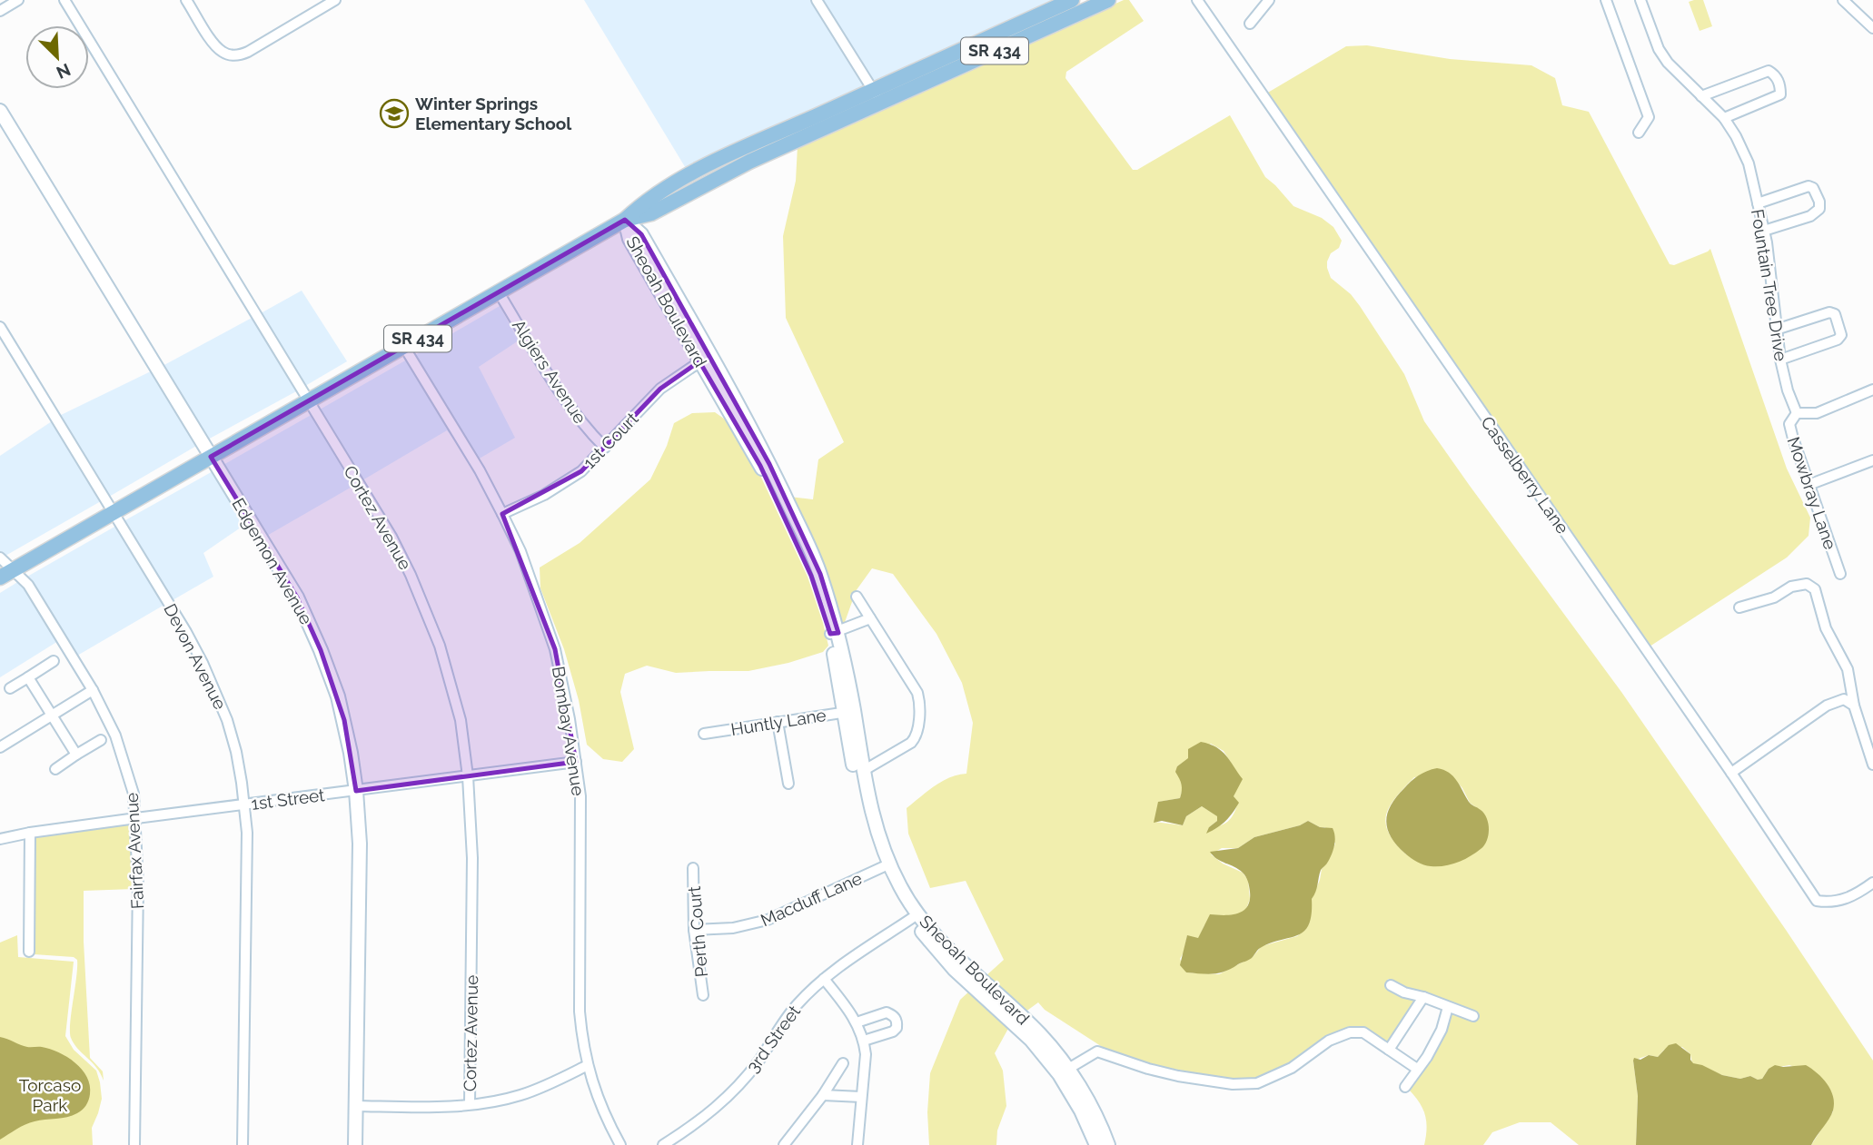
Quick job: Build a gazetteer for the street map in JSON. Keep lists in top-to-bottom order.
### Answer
{
  "streets": {
    "main road": ["SR 434"],
    "street": [
      "Fountain Tree Drive",
      "Sheoah Boulevard",
      "Algiers Avenue",
      "1st Court",
      "Casselberry Lane",
      "Mowbray Lane",
      "Cortez Avenue",
      "Edgemon Avenue",
      "Devon Avenue",
      "Huntly Lane",
      "Bombay Avenue",
      "1st Street",
      "Fairfax Avenue",
      "Macduff Lane",
      "Perth Court",
      "3rd Street"
    ]
  },
  "crossings": [
    ["SR 434", "Sheoah Boulevard"],
    ["SR 434", "Algiers Avenue"],
    ["SR 434", "Cortez Avenue"],
    ["SR 434", "Edgemon Avenue"],
    ["SR 434", "Devon Avenue"],
    ["SR 434", "Bombay Avenue"],
    ["SR 434", "Fairfax Avenue"],
    ["Fountain Tree Drive", "Mowbray Lane"],
    ["Sheoah Boulevard", "1st Court"],
    ["Sheoah Boulevard", "Huntly Lane"],
    ["Sheoah Boulevard", "Macduff Lane"],
    ["Sheoah Boulevard", "3rd Street"],
    ["Algiers Avenue", "1st Court"],
    ["1st Court", "Bombay Avenue"],
    ["Cortez Avenue", "1st Street"],
    ["Edgemon Avenue", "1st Street"],
    ["Devon Avenue", "1st Street"],
    ["Bombay Avenue", "1st Street"],
    ["1st Street", "Fairfax Avenue"],
    ["Macduff Lane", "Perth Court"]
  ],
  "parks": ["Torcaso Park"],
  "places": {
    "school or university": ["Winter Springs Elementary School"]
  },
  "north": "bottom right"
}
